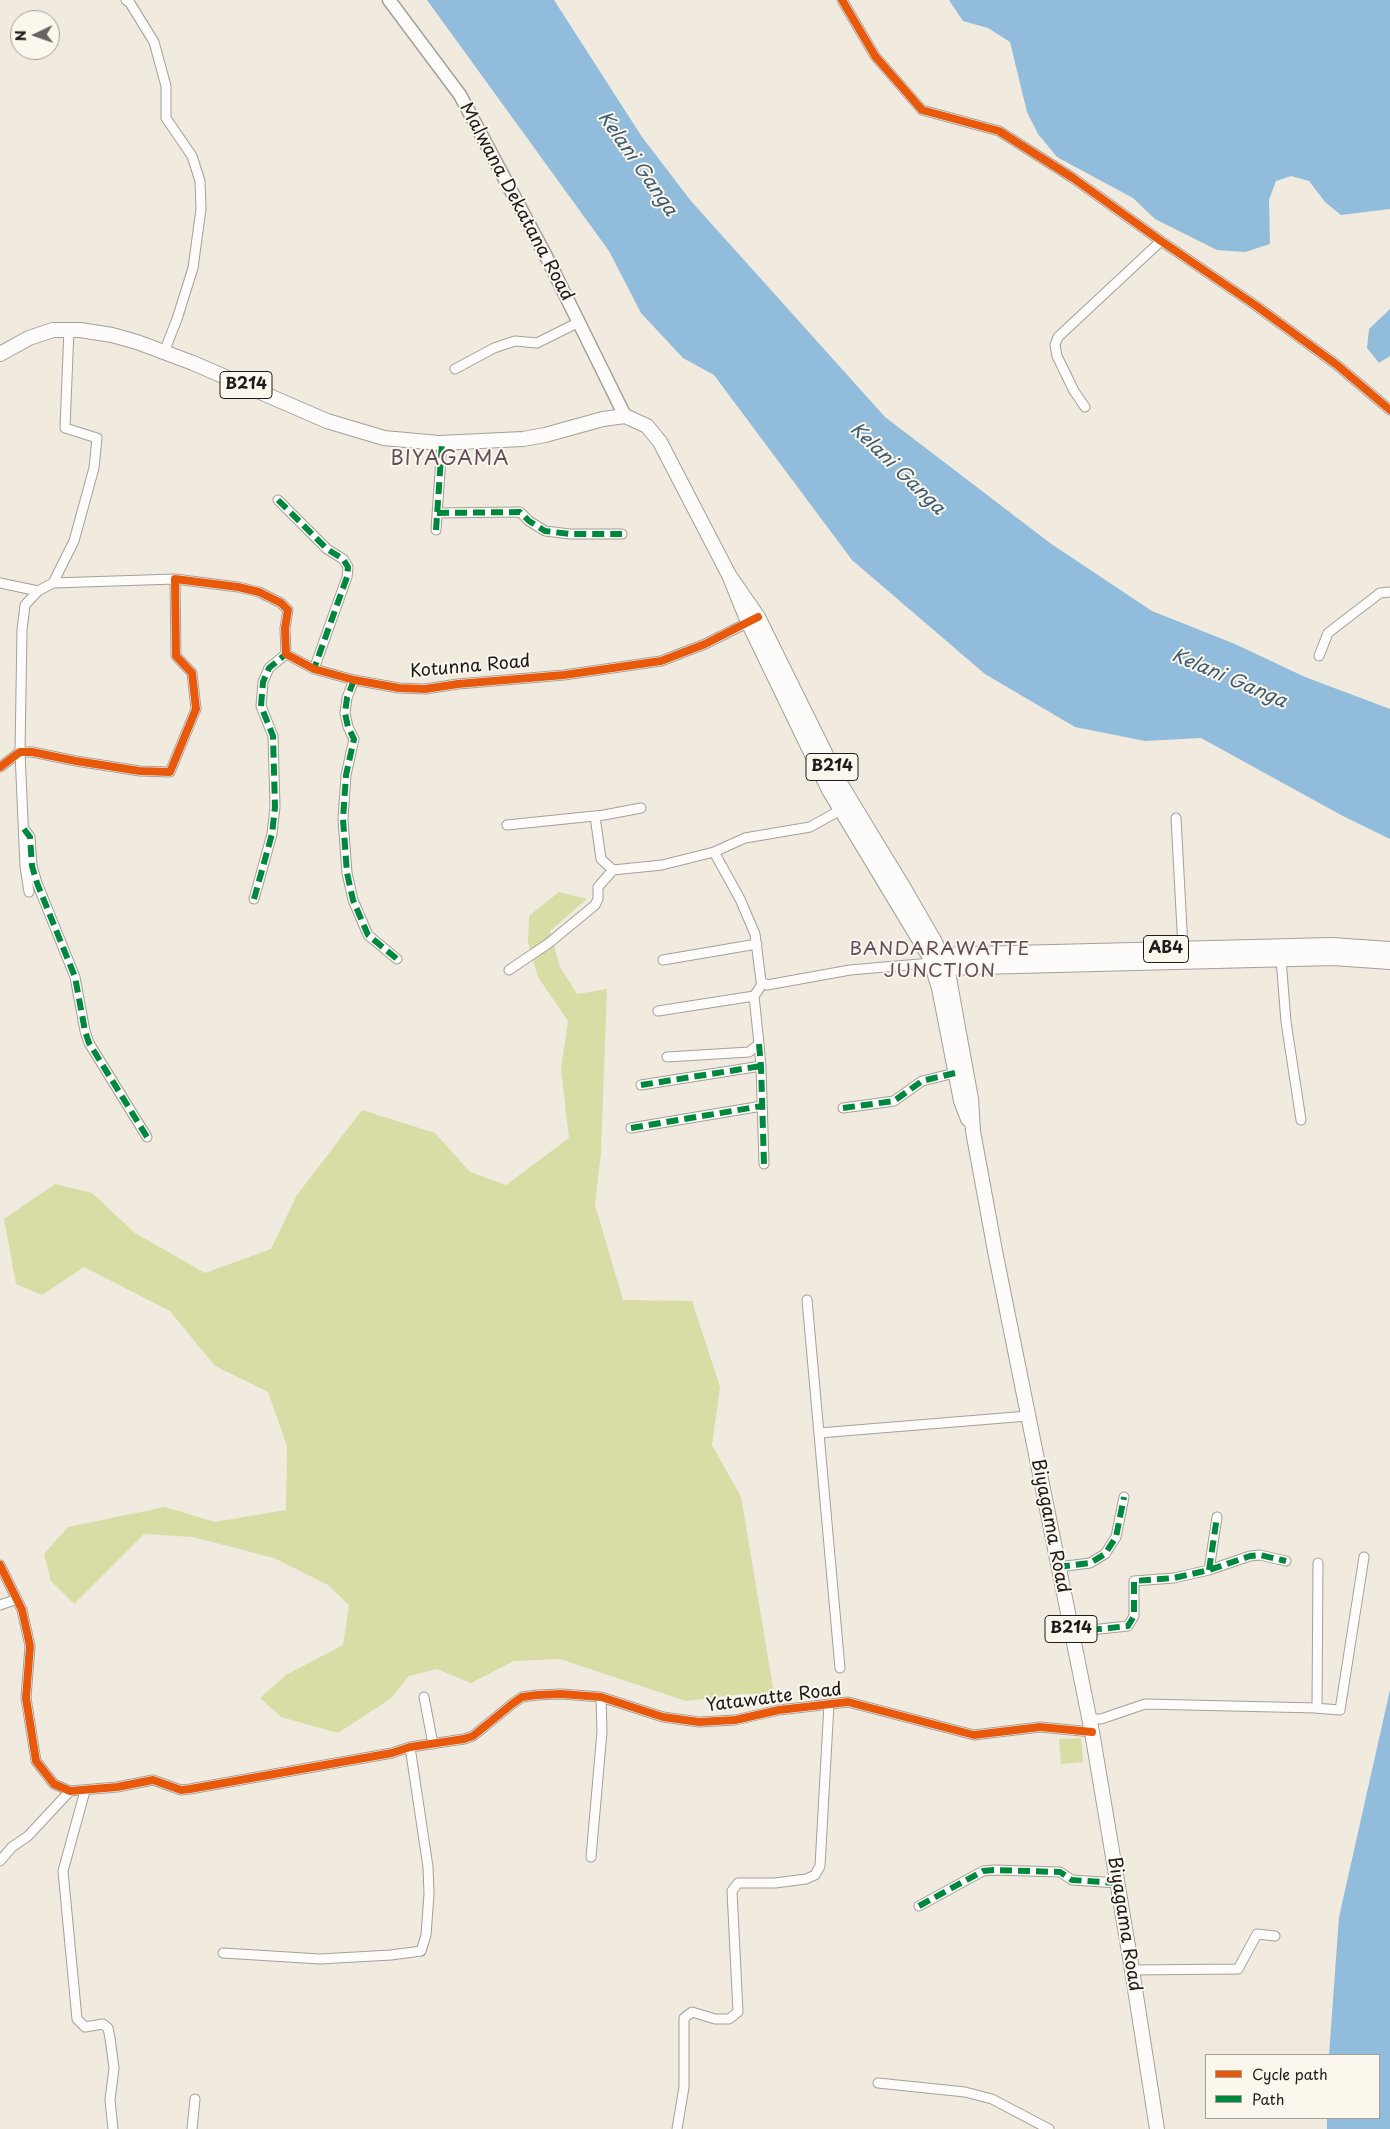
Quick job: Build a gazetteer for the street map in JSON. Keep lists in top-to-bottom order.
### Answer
{
  "streets": {
    "main road": [
      "Malwana Dekatana Road",
      "B214",
      "AB4",
      "Biyagama Road"
    ],
    "street": ["Kotunna Road", "Yatawatte Road"]
  },
  "crossings": [
    ["Malwana Dekatana Road", "B214"],
    ["B214", "Kotunna Road"],
    ["B214", "AB4"],
    ["B214", "Biyagama Road"],
    ["AB4", "Biyagama Road"],
    ["Biyagama Road", "Yatawatte Road"]
  ],
  "districts": ["BIYAGAMA", "BANDARAWATTE JUNCTION"],
  "water": ["Kelani Ganga"],
  "legend": ["Cycle path", "Path"],
  "north": "left"
}
